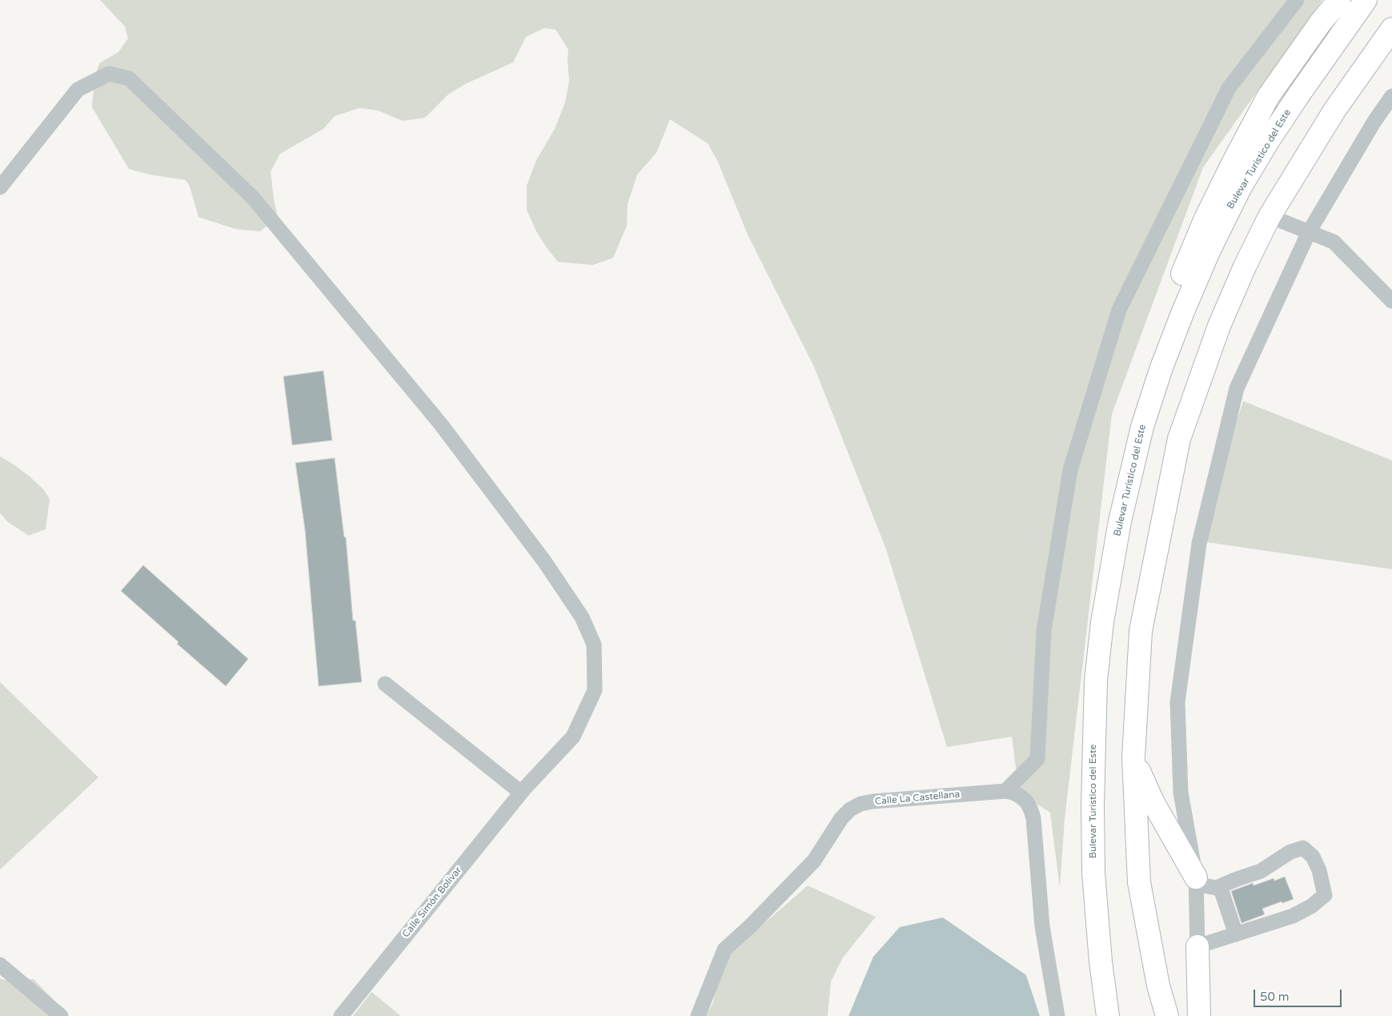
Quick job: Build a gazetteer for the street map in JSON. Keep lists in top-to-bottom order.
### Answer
{
  "streets": {
    "highway": ["Bulevar Turístico del Este"],
    "street": ["Calle La Castellana", "Calle Simón Bolívar"]
  },
  "scale_bar": "50 m"
}
